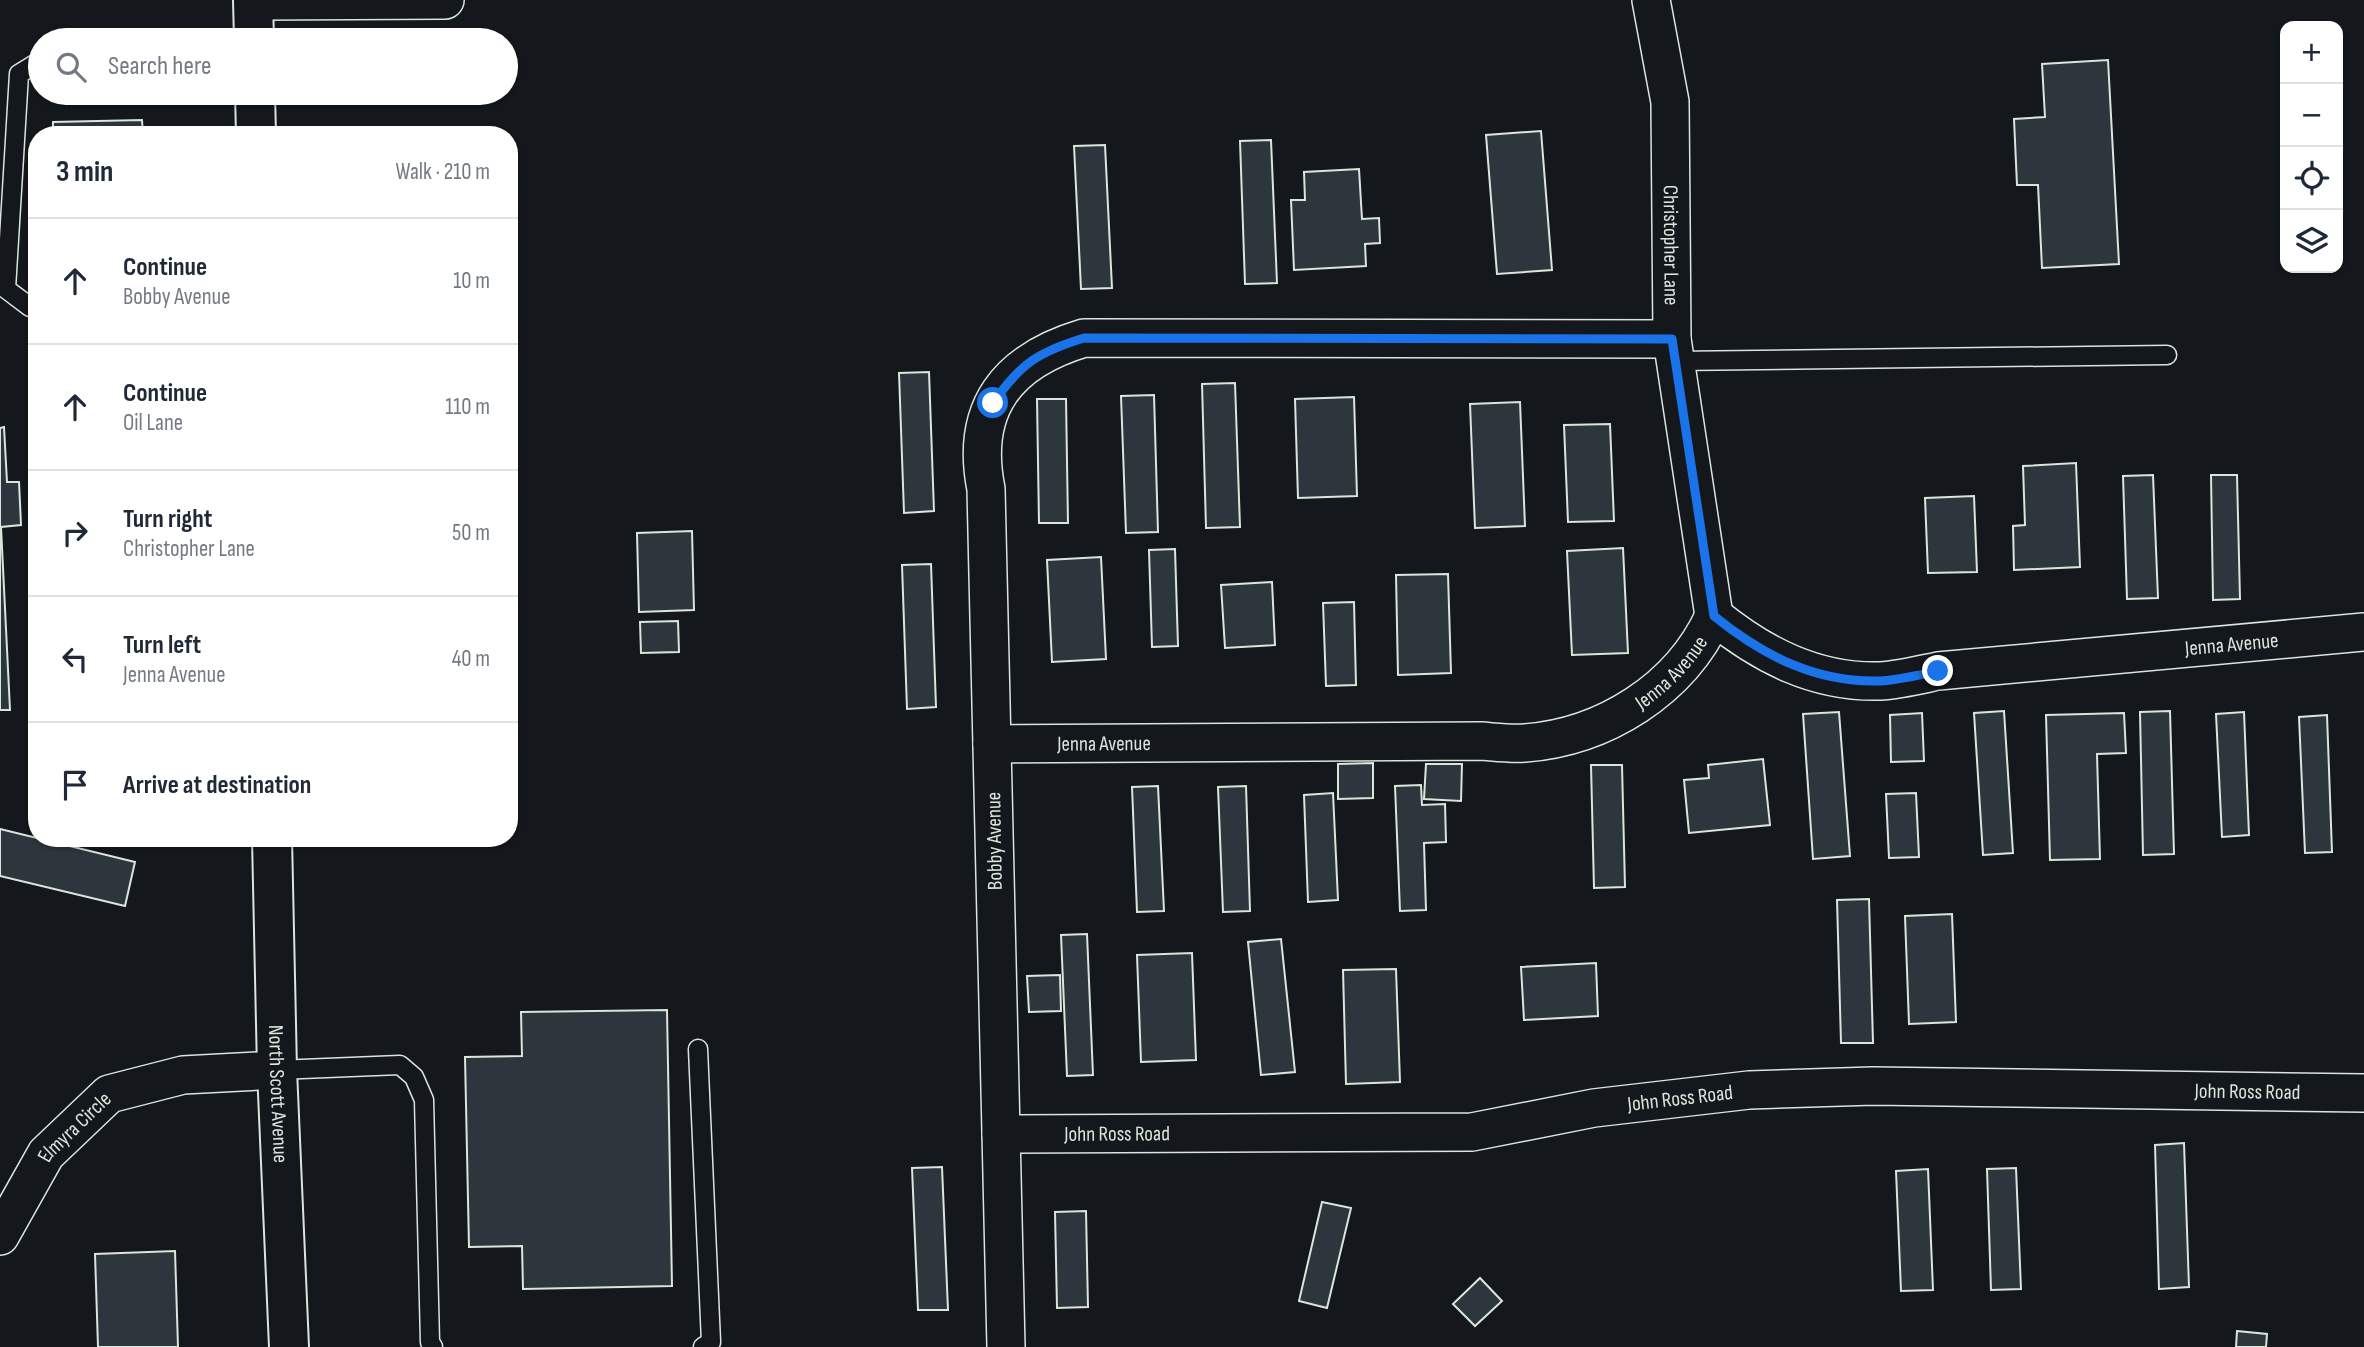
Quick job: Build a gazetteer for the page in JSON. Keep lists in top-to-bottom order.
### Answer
{
  "streets": {
    "main road": ["North Scott Avenue"],
    "street": [
      "Christopher Lane",
      "Jenna Avenue",
      "Bobby Avenue",
      "John Ross Road",
      "Elmyra Circle"
    ]
  },
  "crossings": [
    ["Christopher Lane", "Jenna Avenue"],
    ["Christopher Lane", "Bobby Avenue"],
    ["Jenna Avenue", "Bobby Avenue"],
    ["Bobby Avenue", "John Ross Road"],
    ["North Scott Avenue", "Elmyra Circle"]
  ],
  "page": {
    "map_buttons": ["+", "−"],
    "search": "Search here",
    "heading": ["3 min", "Walk · 210 m"],
    "list": [
      ["Continue", "Bobby Avenue", "10 m"],
      ["Continue", "Oil Lane", "110 m"],
      ["Turn right", "Christopher Lane", "50 m"],
      ["Turn left", "Jenna Avenue", "40 m"],
      "Arrive at destination"
    ]
  }
}
